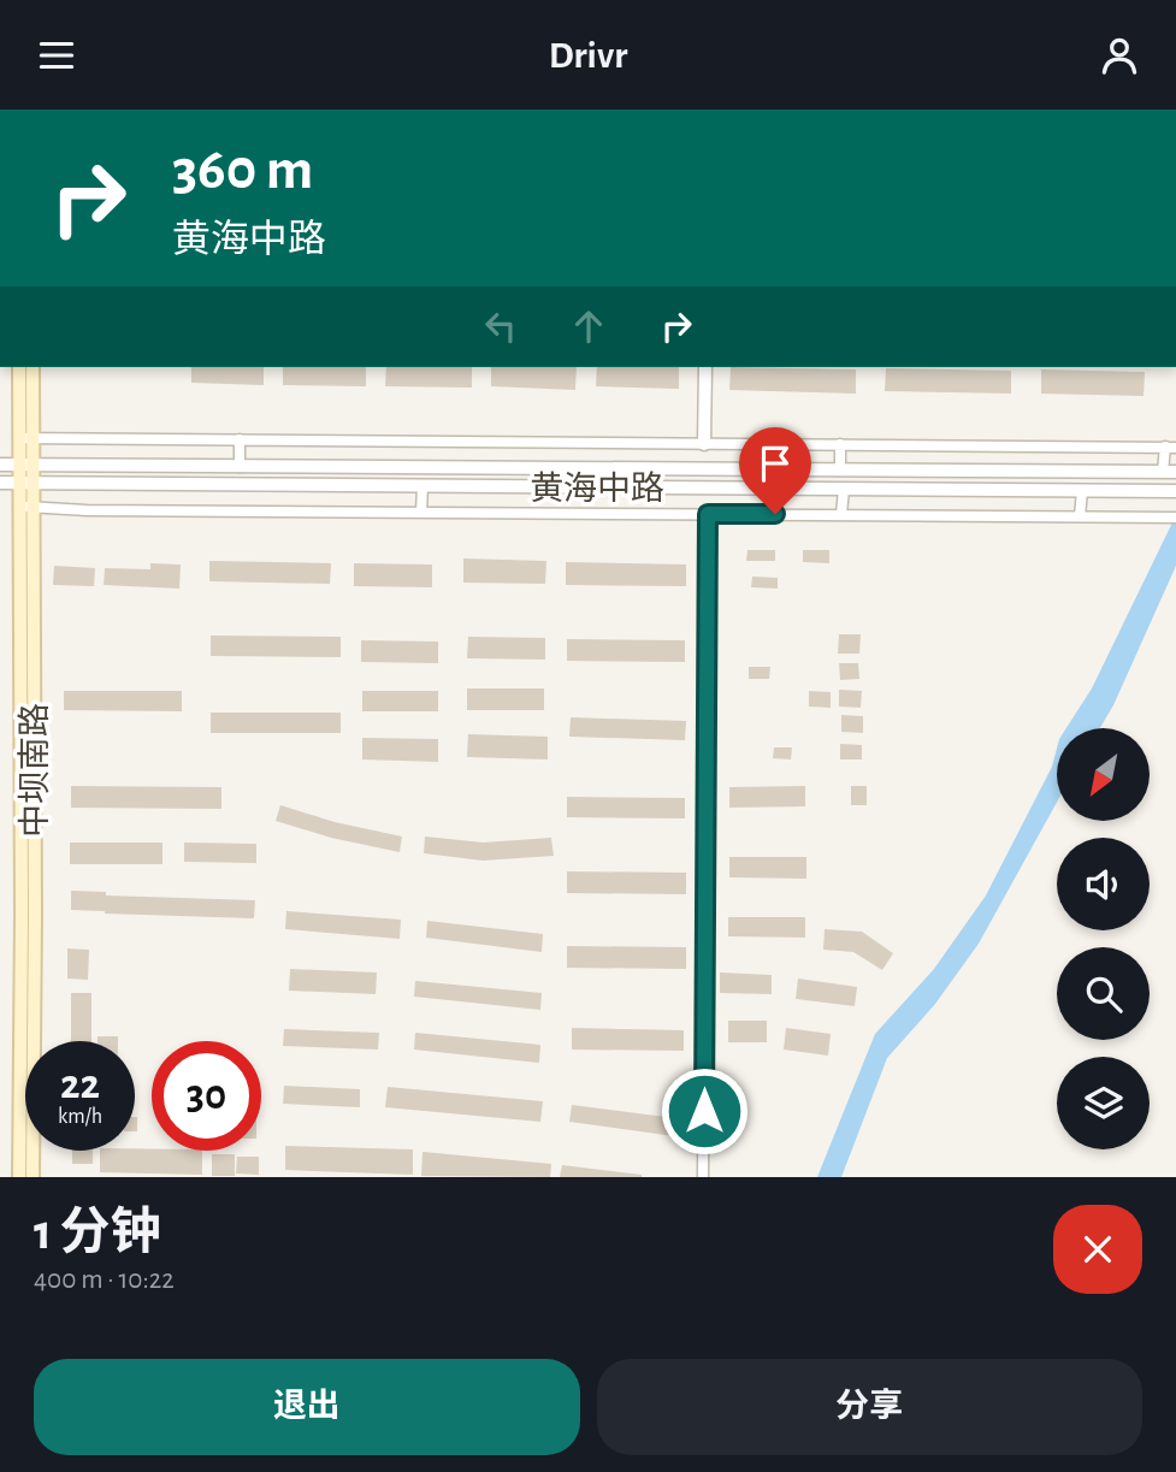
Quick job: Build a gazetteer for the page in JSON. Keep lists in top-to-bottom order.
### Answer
{
  "streets": {
    "main road": ["中坝南路"],
    "street": ["黄海中路"]
  },
  "crossings": [
    ["黄海中路", "中坝南路"]
  ],
  "north": "bottom left",
  "page": {
    "header": "Drivr",
    "turn": ["360 m", "黄海中路"],
    "speed": "22 km/h",
    "limit": "30",
    "heading": ["1 分钟", "400 m · 10:22"],
    "buttons": ["退出", "分享"]
  }
}
